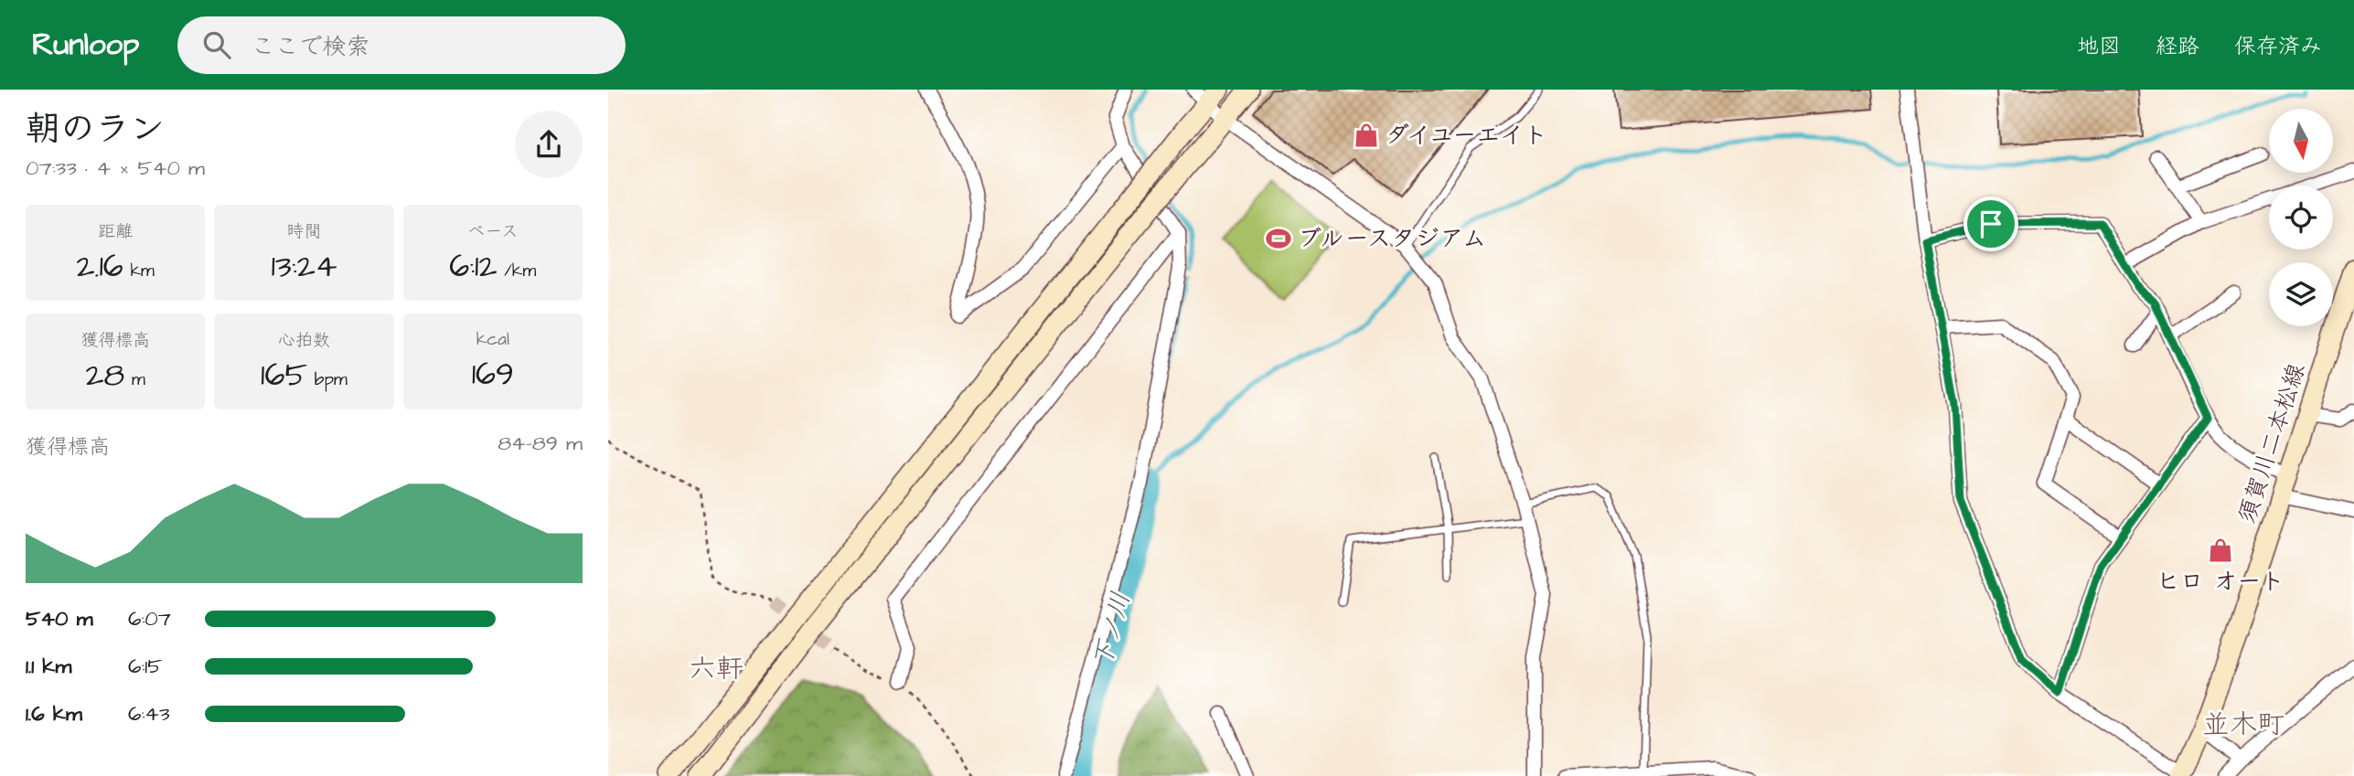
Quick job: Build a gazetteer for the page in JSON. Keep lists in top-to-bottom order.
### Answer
{
  "streets": {
    "street": ["須賀川二本松線"]
  },
  "districts": ["六軒", "並木町"],
  "water": ["下ノ川"],
  "places": {
    "shop": ["ダイユーエイト", "ヒロ オート"],
    "sports": ["ブルースタジアム"]
  },
  "north": "bottom",
  "page": {
    "header": "Runloop",
    "search": "ここで検索",
    "nav": ["地図", "経路", "保存済み"],
    "heading": ["朝のラン", "07:33 · 4 × 540 m"],
    "stats": [
      ["距離", "2.16 km"],
      ["時間", "13:24"],
      ["ペース", "6:12 /km"],
      ["獲得標高", "28 m"],
      ["心拍数", "165 bpm"],
      ["kcal", "169"]
    ],
    "chart": ["獲得標高", "84–89 m"],
    "list": [
      {
        "name": "540 m",
        "note": "6:07"
      },
      {
        "name": "1.1 km",
        "note": "6:15"
      },
      {
        "name": "1.6 km",
        "note": "6:43"
      }
    ]
  }
}
